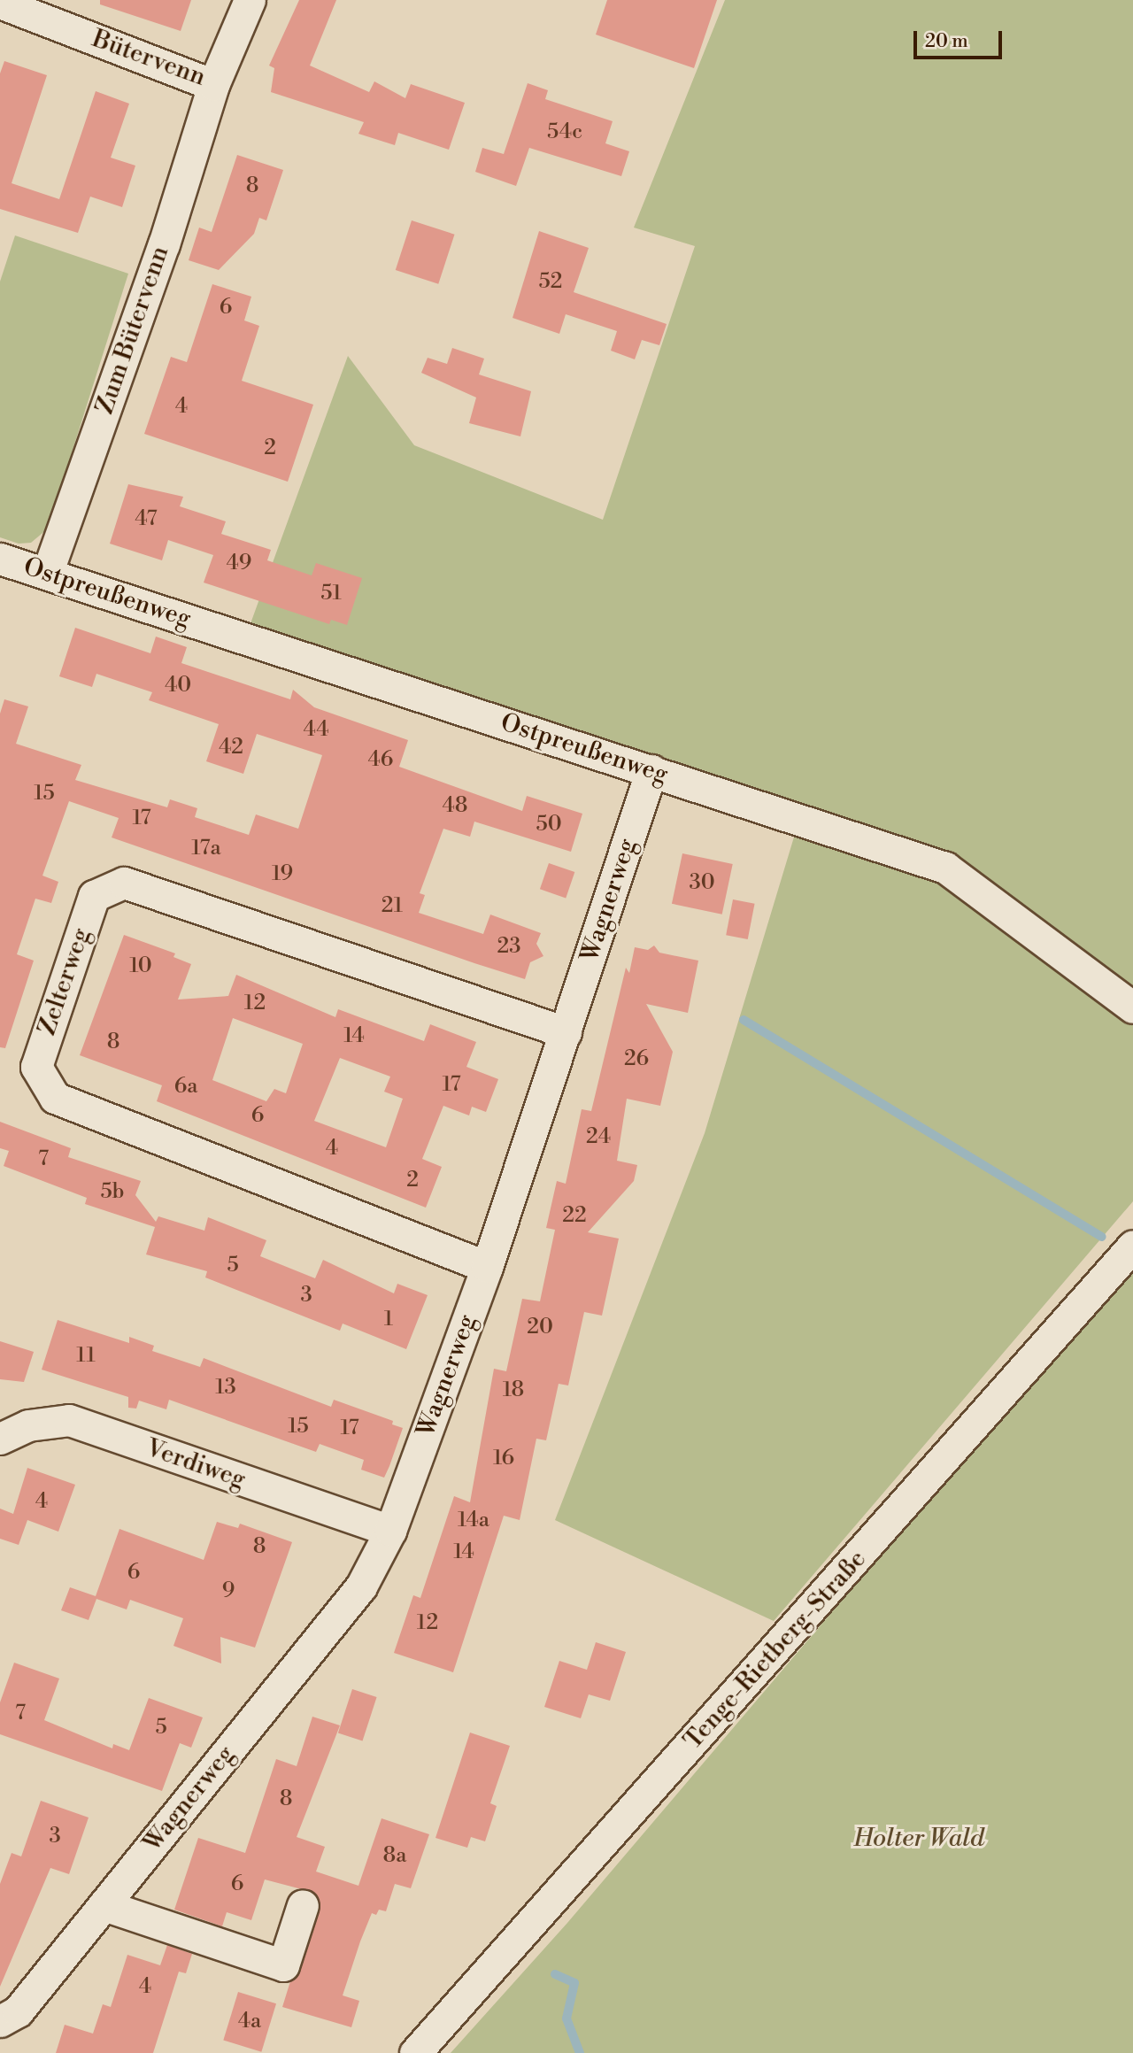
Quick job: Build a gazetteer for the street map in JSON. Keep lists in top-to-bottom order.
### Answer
{
  "streets": {
    "street": [
      "Bütervenn",
      "Zum Bütervenn",
      "Ostpreußenweg",
      "Wagnerweg",
      "Zelterweg",
      "Verdiweg",
      "Tenge-Rietberg-Straße"
    ]
  },
  "crossings": [
    ["Bütervenn", "Zum Bütervenn"],
    ["Zum Bütervenn", "Ostpreußenweg"],
    ["Ostpreußenweg", "Wagnerweg"],
    ["Wagnerweg", "Zelterweg"],
    ["Wagnerweg", "Verdiweg"]
  ],
  "parks": ["Holter Wald"],
  "house_numbers": [
    "54c",
    "8",
    "52",
    "6",
    "4",
    "2",
    "47",
    "49",
    "51",
    "40",
    "44",
    "42",
    "46",
    "15",
    "48",
    "17",
    "50",
    "17a",
    "19",
    "30",
    "21",
    "23",
    "10",
    "12",
    "14",
    "8",
    "26",
    "17",
    "6a",
    "6",
    "24",
    "4",
    "7",
    "2",
    "5b",
    "22",
    "5",
    "3",
    "1",
    "20",
    "11",
    "13",
    "18",
    "15",
    "17",
    "16",
    "4",
    "14a",
    "8",
    "14",
    "6",
    "9",
    "12",
    "7",
    "5",
    "8",
    "3",
    "8a",
    "6",
    "4",
    "4a"
  ],
  "scale_bar": "20 m"
}
